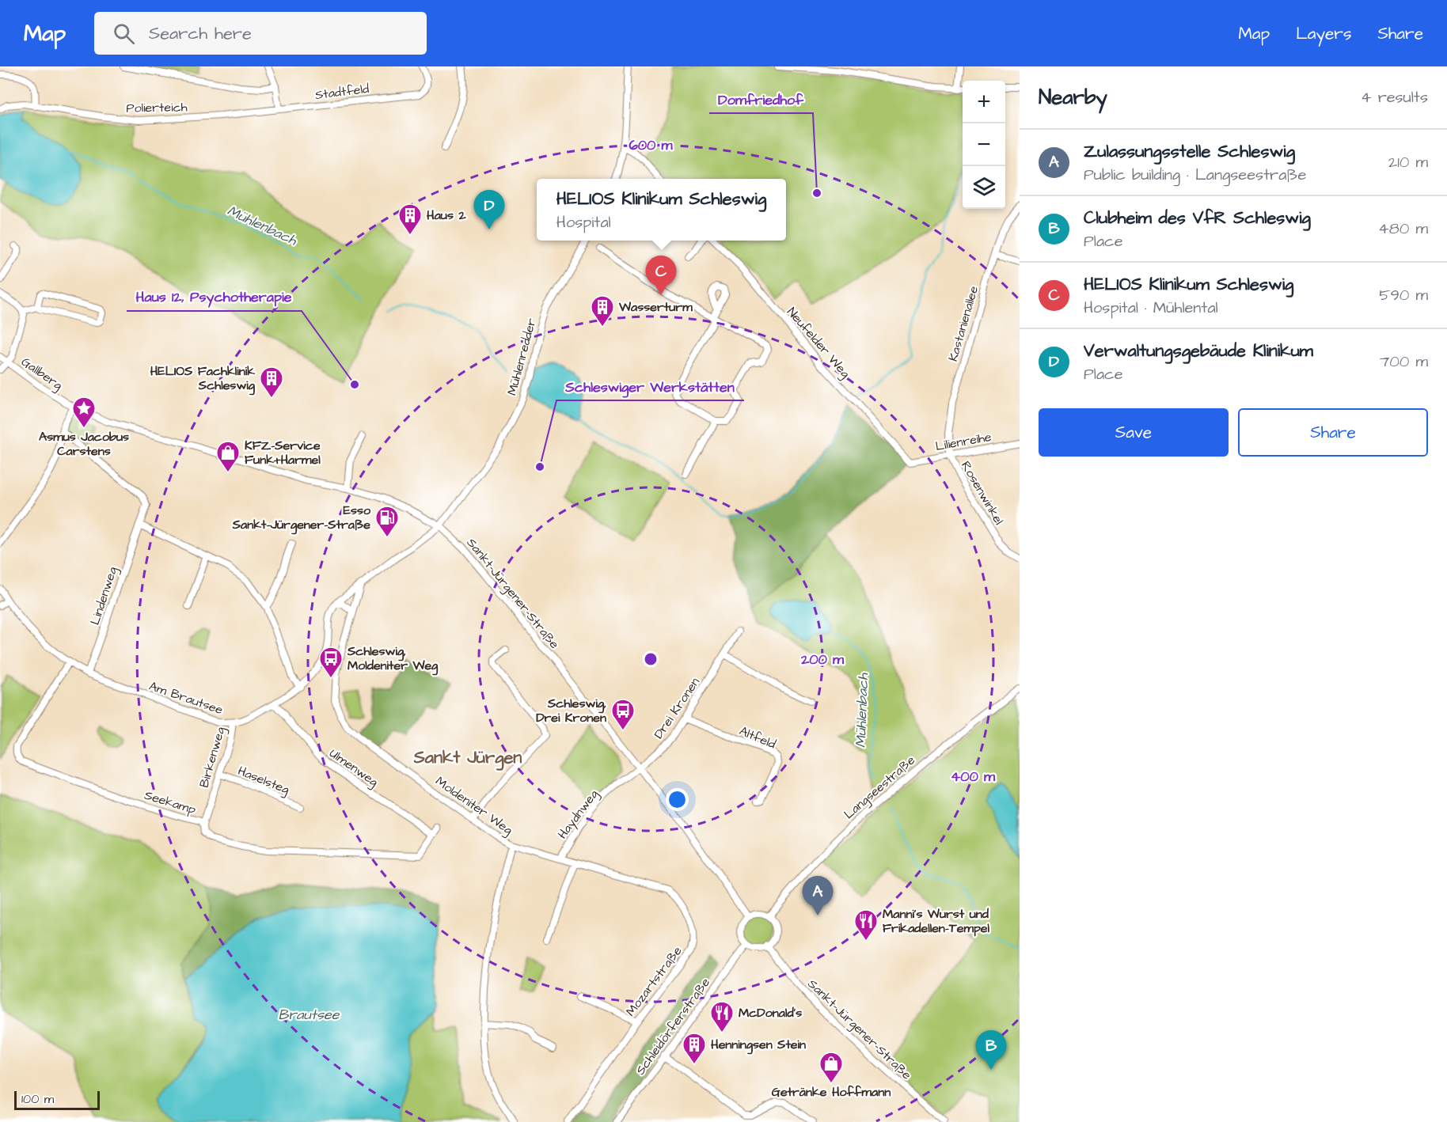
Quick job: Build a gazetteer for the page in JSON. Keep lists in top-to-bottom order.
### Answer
{
  "streets": {
    "street": [
      "Stadtfeld",
      "Polierteich",
      "Kastanienallee",
      "Neufelder Weg",
      "Mühlenredder",
      "Gallberg",
      "Lilienreihe",
      "Rosenwinkel",
      "Sankt-Jürgener-Straße",
      "Lindenweg",
      "Am Brautsee",
      "Drei Kronen",
      "Altfeld",
      "Birkenweg",
      "Ulmenweg",
      "Haselsteg",
      "Langseestraße",
      "Seekamp",
      "Moldeniter Weg",
      "Haydnweg",
      "Mozartstraße",
      "Schleidörferstraße"
    ]
  },
  "crossings": [
    ["Stadtfeld", "Polierteich"],
    ["Kastanienallee", "Lilienreihe"],
    ["Kastanienallee", "Rosenwinkel"],
    ["Neufelder Weg", "Lilienreihe"],
    ["Mühlenredder", "Sankt-Jürgener-Straße"],
    ["Gallberg", "Sankt-Jürgener-Straße"],
    ["Lilienreihe", "Rosenwinkel"],
    ["Sankt-Jürgener-Straße", "Drei Kronen"],
    ["Sankt-Jürgener-Straße", "Langseestraße"],
    ["Sankt-Jürgener-Straße", "Haydnweg"],
    ["Sankt-Jürgener-Straße", "Schleidörferstraße"],
    ["Lindenweg", "Am Brautsee"],
    ["Am Brautsee", "Birkenweg"],
    ["Am Brautsee", "Ulmenweg"],
    ["Am Brautsee", "Seekamp"],
    ["Drei Kronen", "Altfeld"],
    ["Drei Kronen", "Haydnweg"],
    ["Birkenweg", "Haselsteg"],
    ["Birkenweg", "Seekamp"],
    ["Ulmenweg", "Seekamp"],
    ["Langseestraße", "Schleidörferstraße"],
    ["Moldeniter Weg", "Mozartstraße"],
    ["Haydnweg", "Mozartstraße"]
  ],
  "districts": ["Sankt Jürgen"],
  "water": ["Mühlenbach", "Brautsee"],
  "places": {
    "other": ["Domfriedhof", "Haus 12, Psychotherapie", "Schleswiger Werkstätten"],
    "building": [
      "Haus 2",
      "Wasserturm",
      "HELIOS Fachklinik Schleswig",
      "Henningsen Stein"
    ],
    "place": ["Asmus Jacobus Carstens"],
    "shop": ["KFZ-Service Funk+Harmel", "Getränke Hoffmann"],
    "fuel station": ["Esso Sankt-Jürgener-Straße"],
    "bus stop": ["Schleswig, Moldeniter Weg", "Schleswig, Drei Kronen"],
    "restaurant": ["Manni's Wurst und Frikadellen-Tempel", "McDonald's"]
  },
  "scale_bar": "100 m",
  "page": {
    "header": "Map",
    "search": "Search here",
    "nav": ["Map", "Layers", "Share"],
    "heading": ["Nearby", "4 results"],
    "map_buttons": ["+", "−"],
    "list": [
      {
        "mark": "A",
        "name": "Zulassungsstelle Schleswig",
        "note": "Public building · Langseestraße",
        "value": "210 m"
      },
      {
        "mark": "B",
        "name": "Clubheim des VfR Schleswig",
        "note": "Place",
        "value": "480 m"
      },
      {
        "mark": "C",
        "name": "HELIOS Klinikum Schleswig",
        "note": "Hospital · Mühlental",
        "value": "590 m"
      },
      {
        "mark": "D",
        "name": "Verwaltungsgebäude Klinikum",
        "note": "Place",
        "value": "700 m"
      }
    ],
    "popup": ["HELIOS Klinikum Schleswig", "Hospital"],
    "pins": [
      "D",
      "C",
      "A",
      "B"
    ],
    "buttons": ["Save", "Share"],
    "scale": "100 m"
  },
  "rings": ["600 m", "200 m", "400 m"]
}
